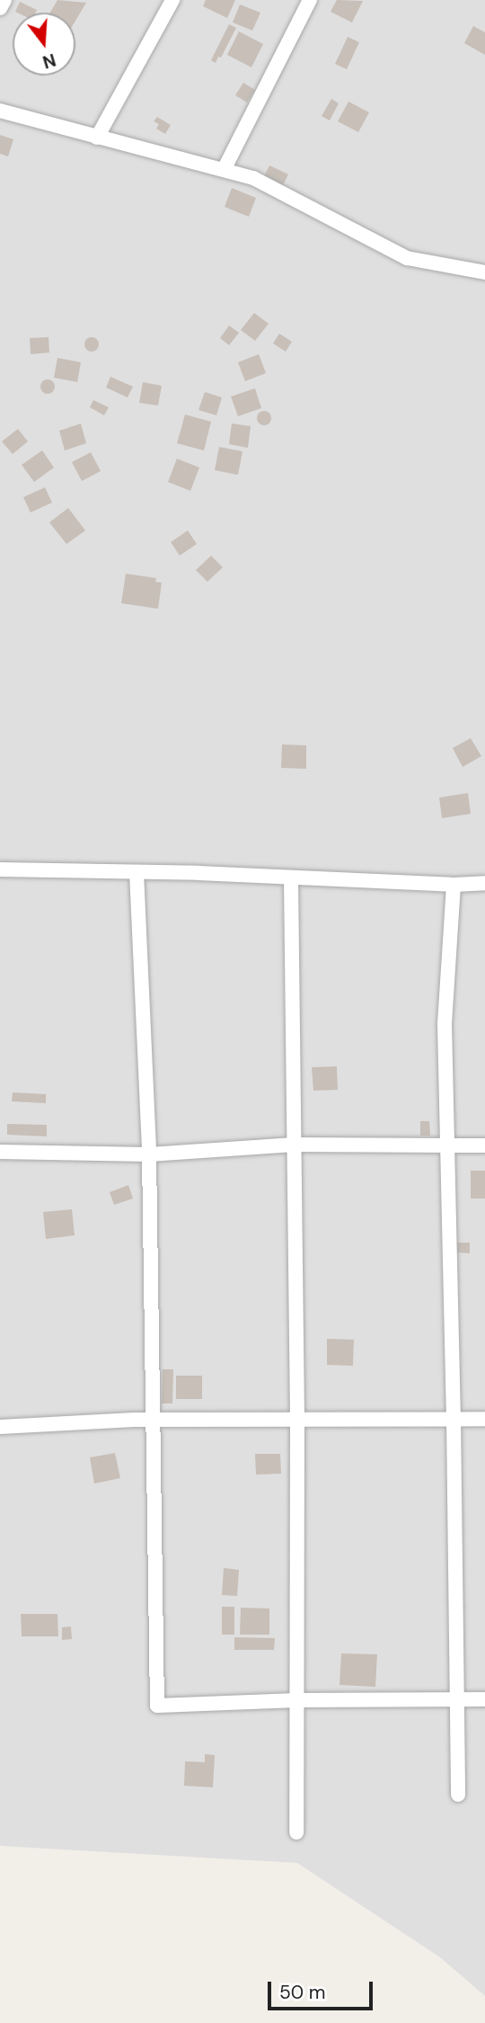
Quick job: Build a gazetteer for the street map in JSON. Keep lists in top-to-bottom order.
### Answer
{
  "scale_bar": "50 m",
  "north": "bottom"
}
